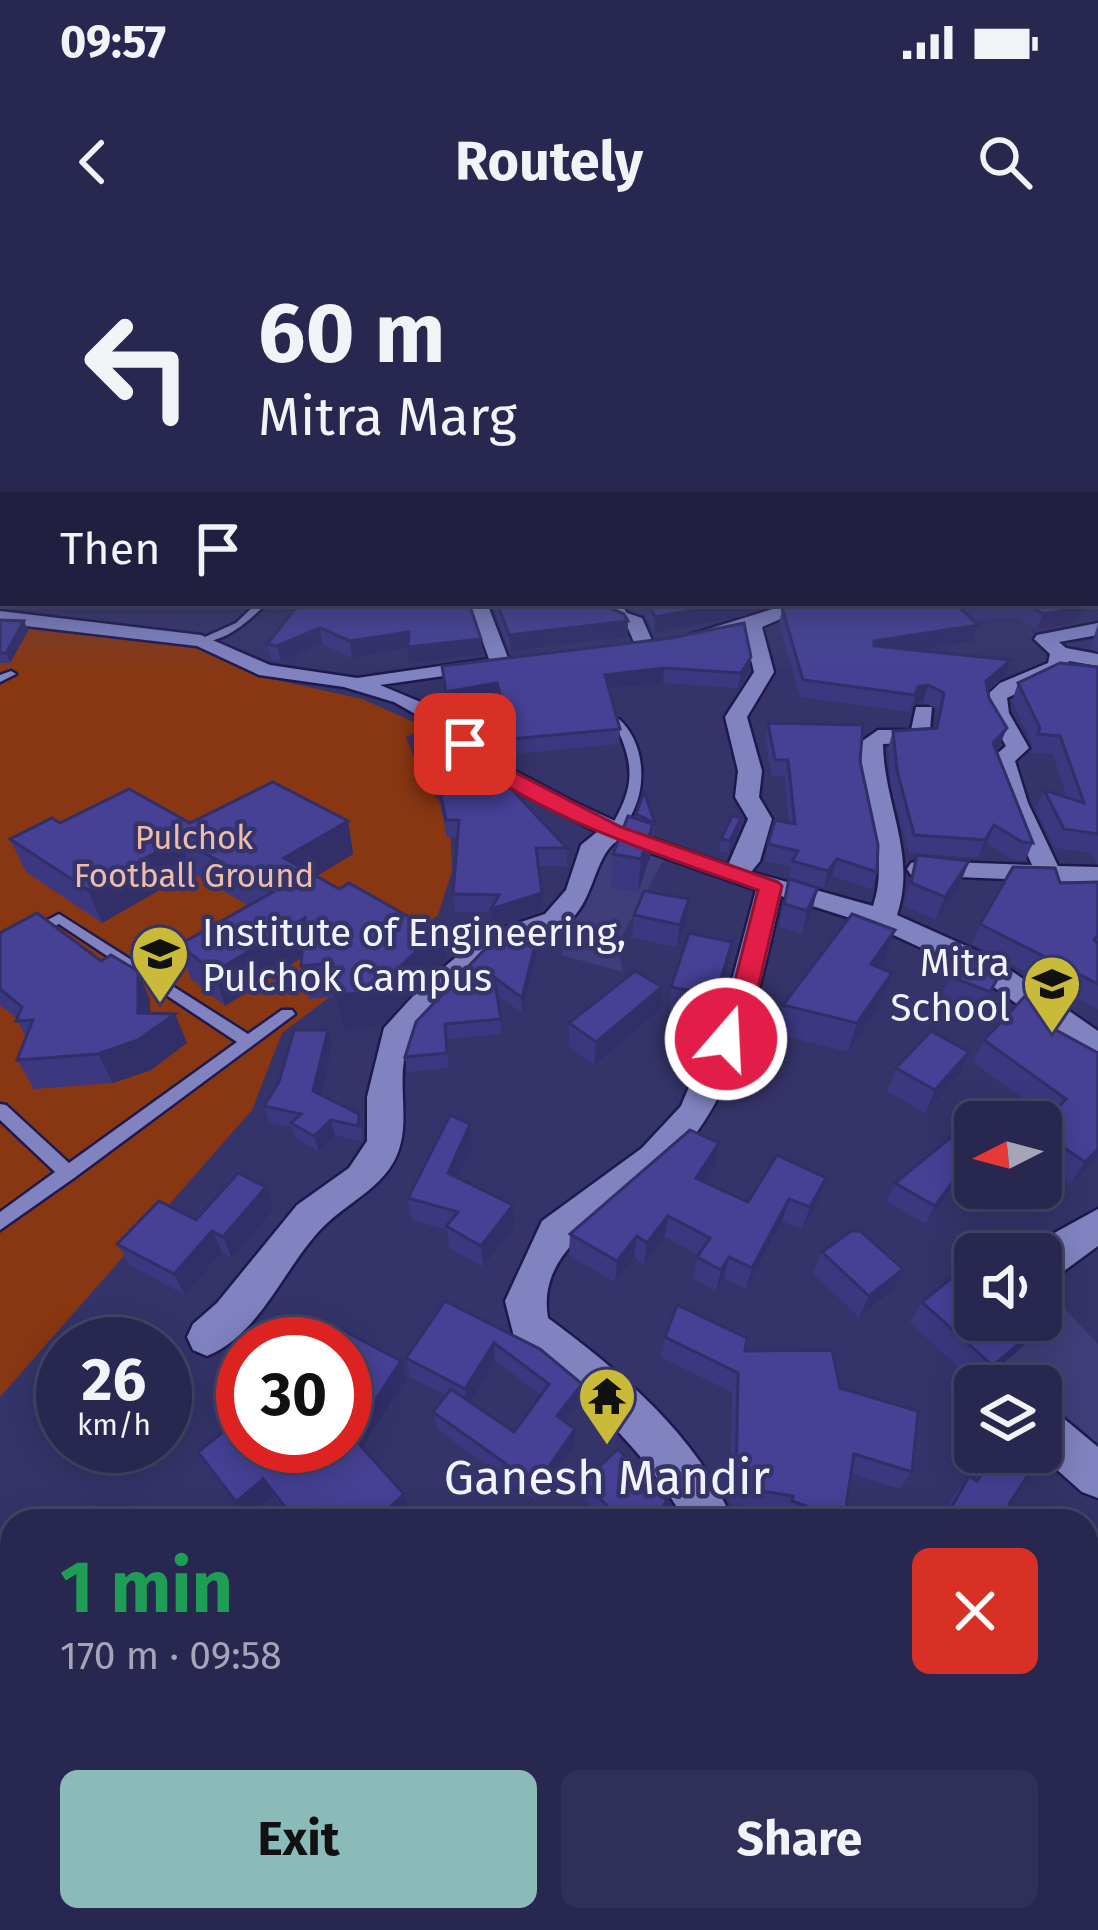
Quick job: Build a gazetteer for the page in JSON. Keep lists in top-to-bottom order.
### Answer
{
  "parks": ["Pulchok Football Ground"],
  "places": {
    "school or university": ["Institute of Engineering, Pulchok Campus", "Mitra School"],
    "temple": ["Ganesh Mandir"]
  },
  "north": "left",
  "page": {
    "status": "09:57",
    "header": "Routely",
    "turn": ["60 m", "Mitra Marg"],
    "then": "Then",
    "speed": "26 km/h",
    "limit": "30",
    "heading": ["1 min", "170 m · 09:58"],
    "buttons": ["Exit", "Share"]
  }
}
